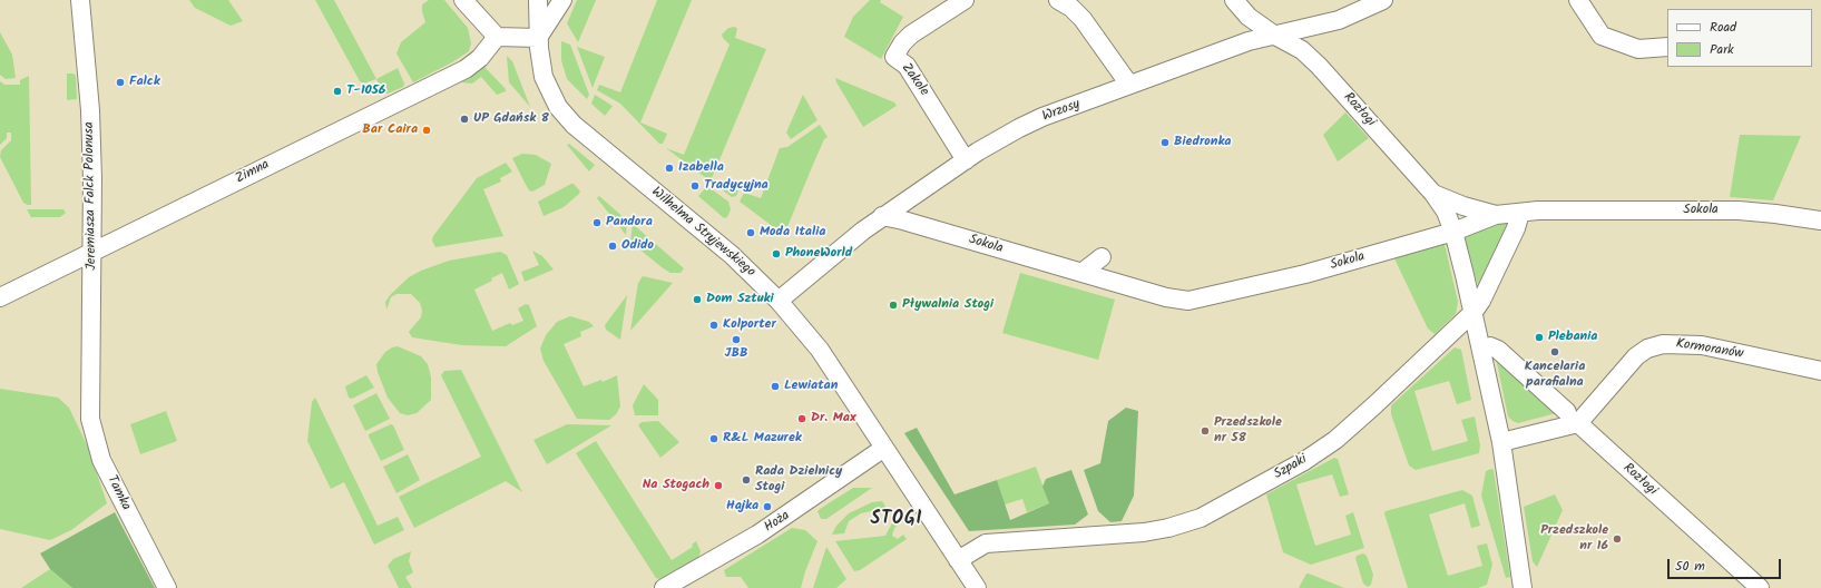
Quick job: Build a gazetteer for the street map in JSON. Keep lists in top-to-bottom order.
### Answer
{
  "streets": {
    "street": [
      "Zakole",
      "Rozłogi",
      "Wrzosy",
      "Zimna",
      "Jeremiasza Falck Polonusa",
      "Sokola",
      "Wilhelma Stryjewskiego",
      "Kormoranów",
      "Szpaki",
      "Tamka",
      "Hoża"
    ]
  },
  "crossings": [
    ["Zakole", "Wrzosy"],
    ["Rozłogi", "Wrzosy"],
    ["Rozłogi", "Sokola"],
    ["Rozłogi", "Kormoranów"],
    ["Rozłogi", "Szpaki"],
    ["Wrzosy", "Sokola"],
    ["Wrzosy", "Wilhelma Stryjewskiego"],
    ["Zimna", "Jeremiasza Falck Polonusa"],
    ["Jeremiasza Falck Polonusa", "Tamka"],
    ["Sokola", "Szpaki"],
    ["Wilhelma Stryjewskiego", "Szpaki"],
    ["Wilhelma Stryjewskiego", "Hoża"]
  ],
  "districts": ["STOGI"],
  "places": [
    "Falck",
    "T-1056",
    "UP Gdańsk 8",
    "Bar Caira",
    "Biedronka",
    "Izabella",
    "Tradycyjna",
    "Pandora",
    "Moda Italia",
    "Odido",
    "PhoneWorld",
    "Dom Sztuki",
    "Pływalnia Stogi",
    "Kolporter",
    "Plebania",
    "JBB",
    "Kancelaria parafialna",
    "Lewiatan",
    "Dr. Max",
    "Przedszkole nr 58",
    "R&L Mazurek",
    "Rada Dzielnicy Stogi",
    "Na Stogach",
    "Hajka",
    "Przedszkole nr 16"
  ],
  "legend": ["Road", "Park"],
  "scale_bar": "50 m"
}
